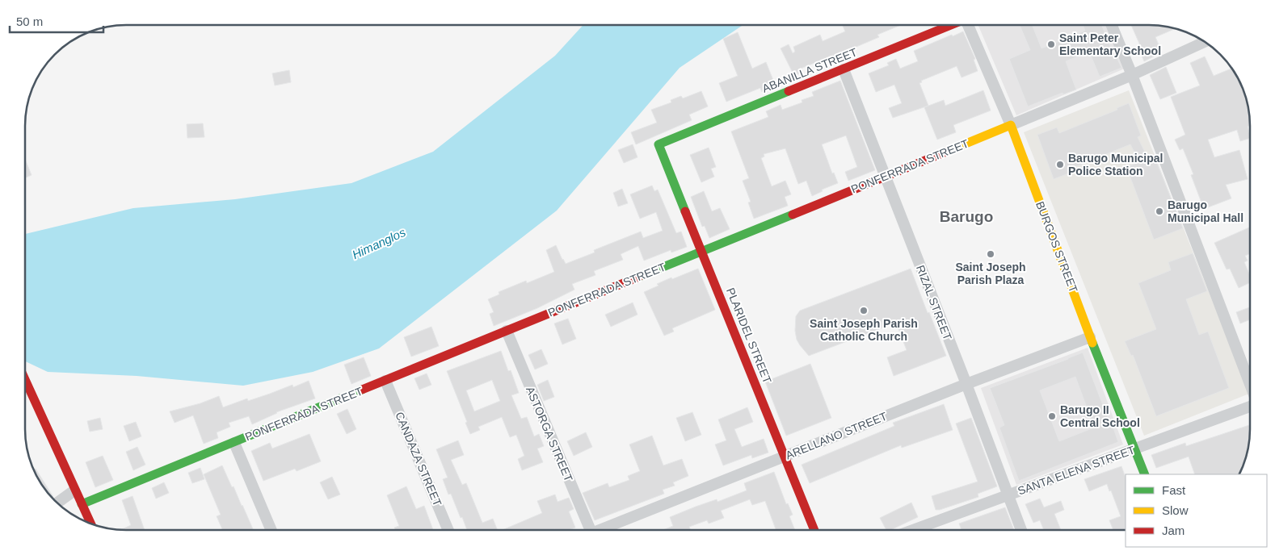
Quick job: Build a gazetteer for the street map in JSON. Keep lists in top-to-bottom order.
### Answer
{
  "streets": {
    "street": [
      "ABANILLA STREET",
      "PONFERRADA STREET",
      "BURGOS STREET",
      "RIZAL STREET",
      "PLARIDEL STREET",
      "ASTORGA STREET",
      "ARELLANO STREET",
      "CANDAZA STREET",
      "SANTA ELENA STREET"
    ]
  },
  "crossings": [
    ["ABANILLA STREET", "RIZAL STREET"],
    ["ABANILLA STREET", "PLARIDEL STREET"],
    ["PONFERRADA STREET", "BURGOS STREET"],
    ["PONFERRADA STREET", "RIZAL STREET"],
    ["PONFERRADA STREET", "PLARIDEL STREET"],
    ["PONFERRADA STREET", "ASTORGA STREET"],
    ["PONFERRADA STREET", "CANDAZA STREET"],
    ["BURGOS STREET", "ARELLANO STREET"],
    ["BURGOS STREET", "SANTA ELENA STREET"],
    ["RIZAL STREET", "ARELLANO STREET"],
    ["RIZAL STREET", "SANTA ELENA STREET"],
    ["PLARIDEL STREET", "ARELLANO STREET"]
  ],
  "districts": ["Barugo"],
  "water": ["Himanglos"],
  "places": [
    "Saint Peter Elementary School",
    "Barugo Municipal Police Station",
    "Barugo Municipal Hall",
    "Saint Joseph Parish Plaza",
    "Saint Joseph Parish Catholic Church",
    "Barugo II Central School"
  ],
  "legend": ["Fast", "Slow", "Jam"],
  "scale_bar": "50 m"
}
